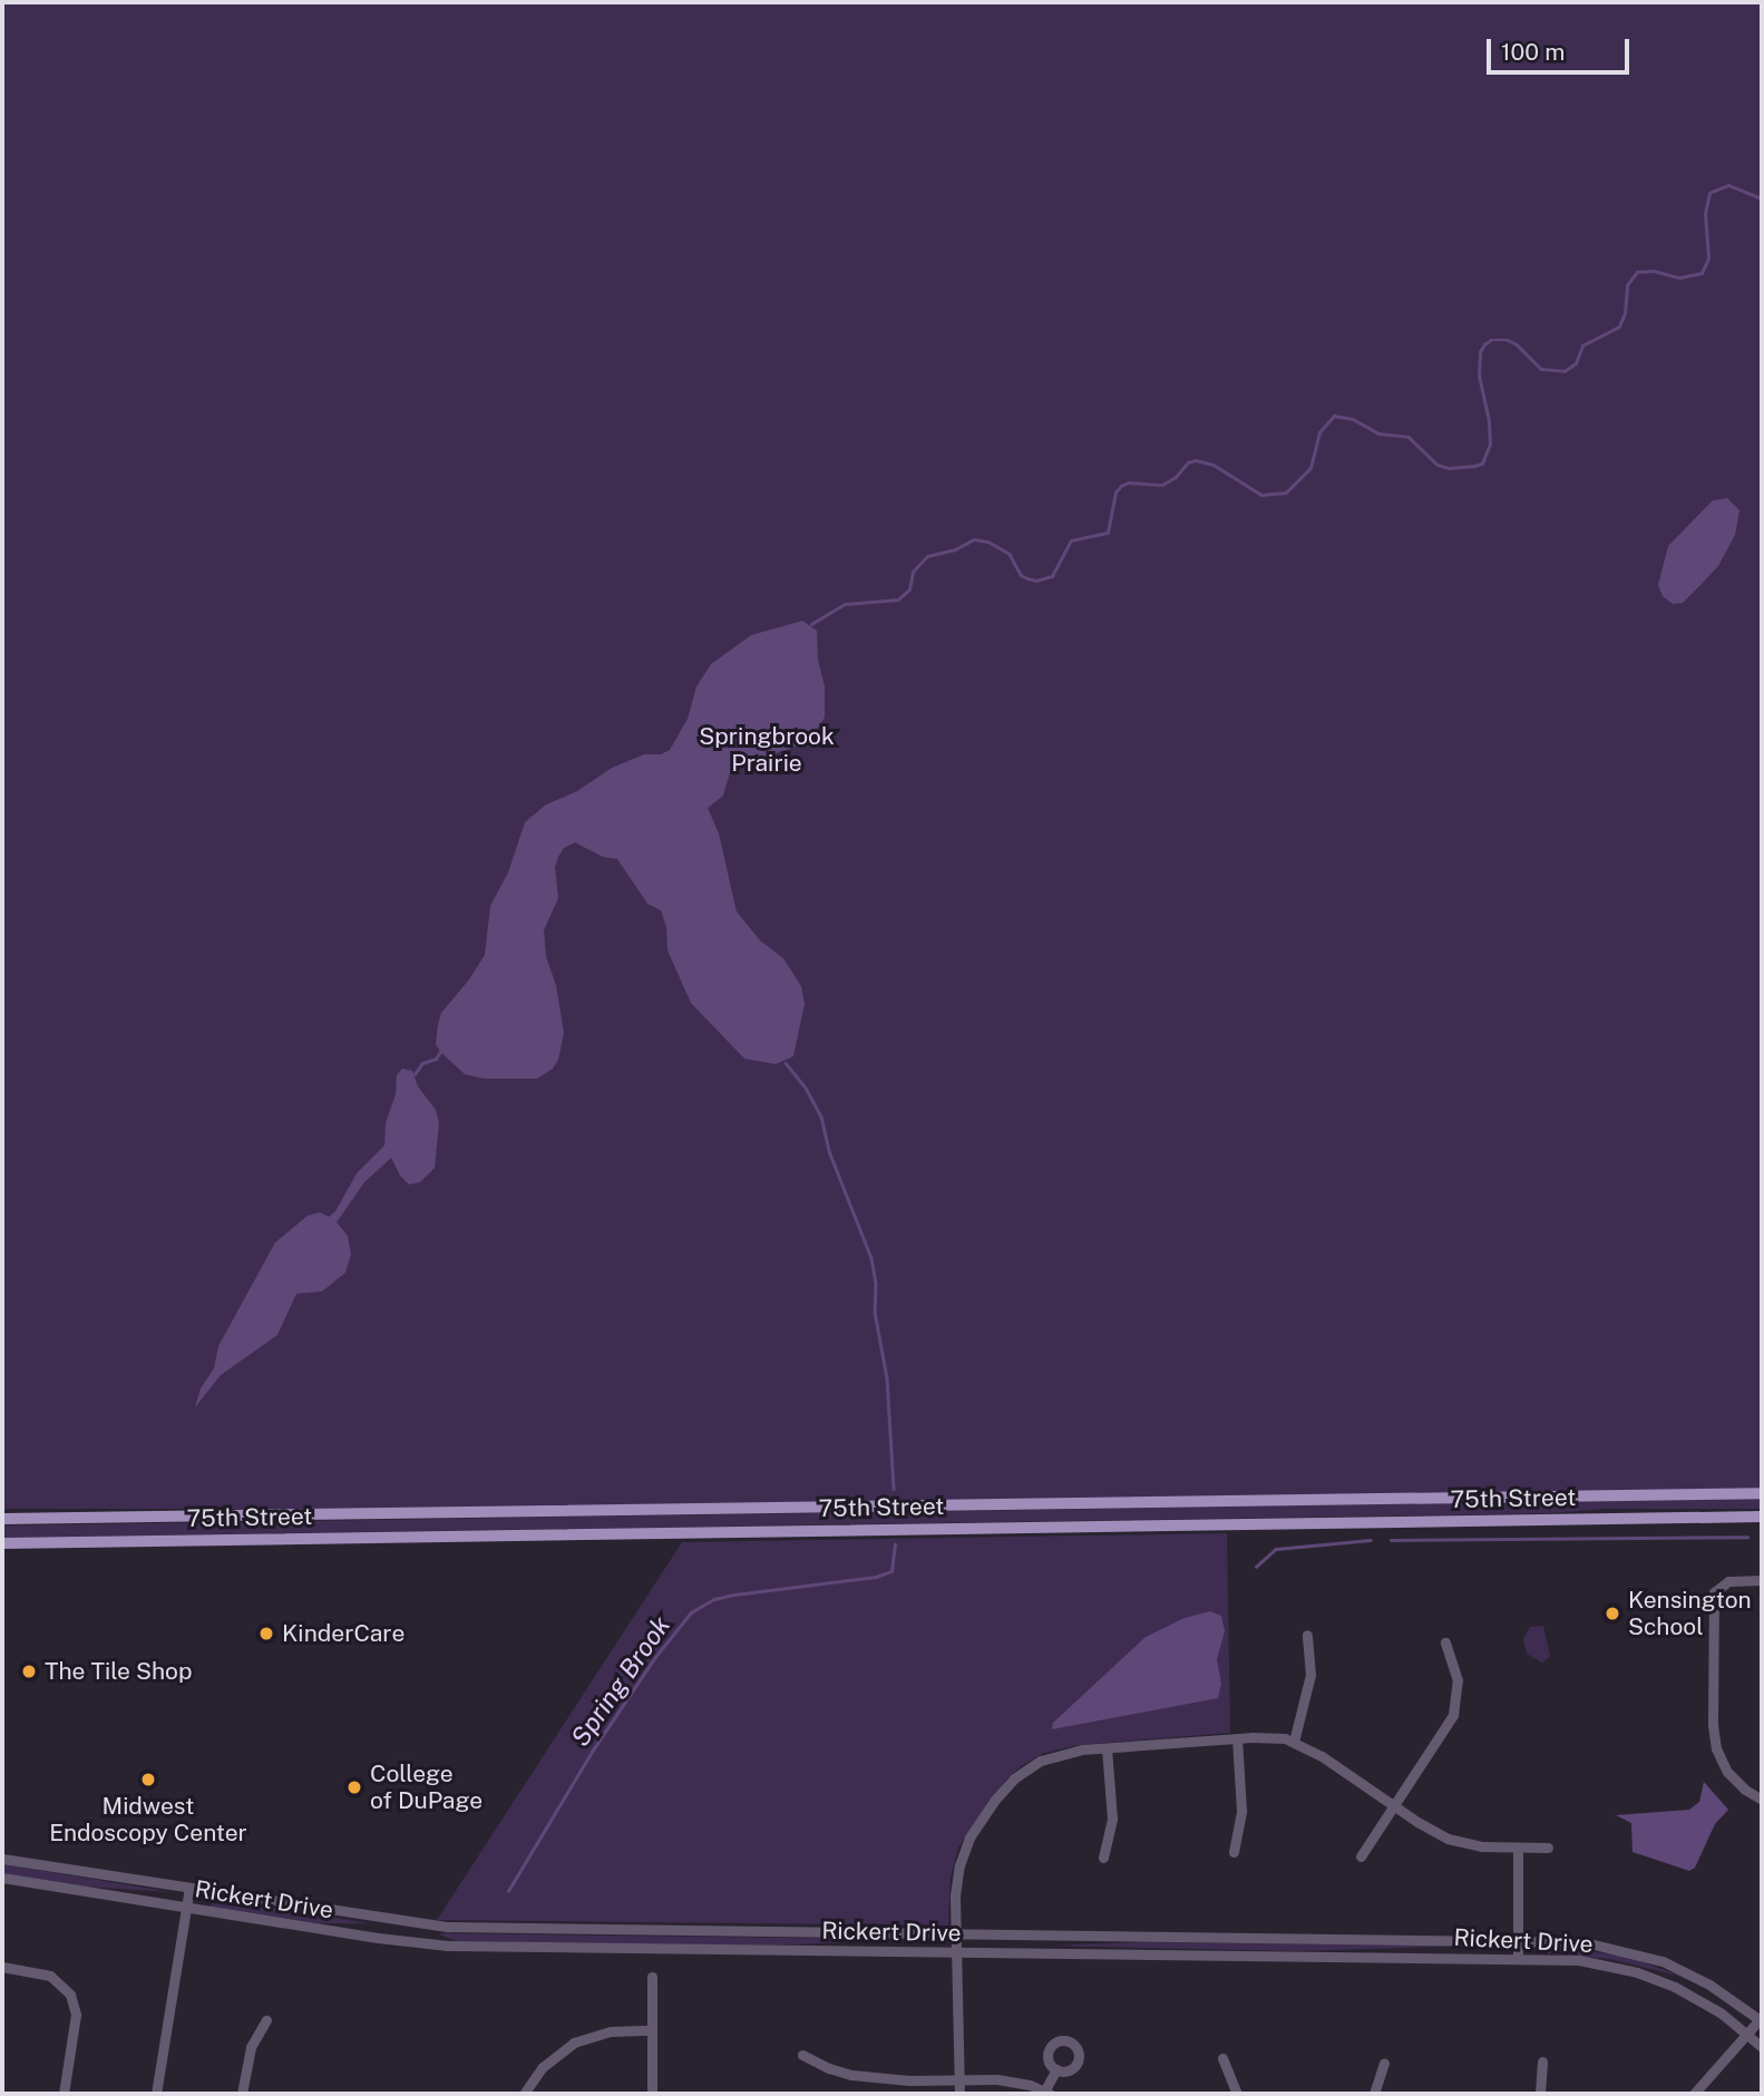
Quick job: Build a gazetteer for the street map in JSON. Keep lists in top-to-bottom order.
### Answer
{
  "streets": {
    "main road": ["75th Street"],
    "street": ["Rickert Drive"]
  },
  "water": ["Spring Brook"],
  "parks": ["Springbrook Prairie"],
  "places": [
    "Kensington School",
    "KinderCare",
    "The Tile Shop",
    "Midwest Endoscopy Center",
    "College of DuPage"
  ],
  "scale_bar": "100 m"
}
